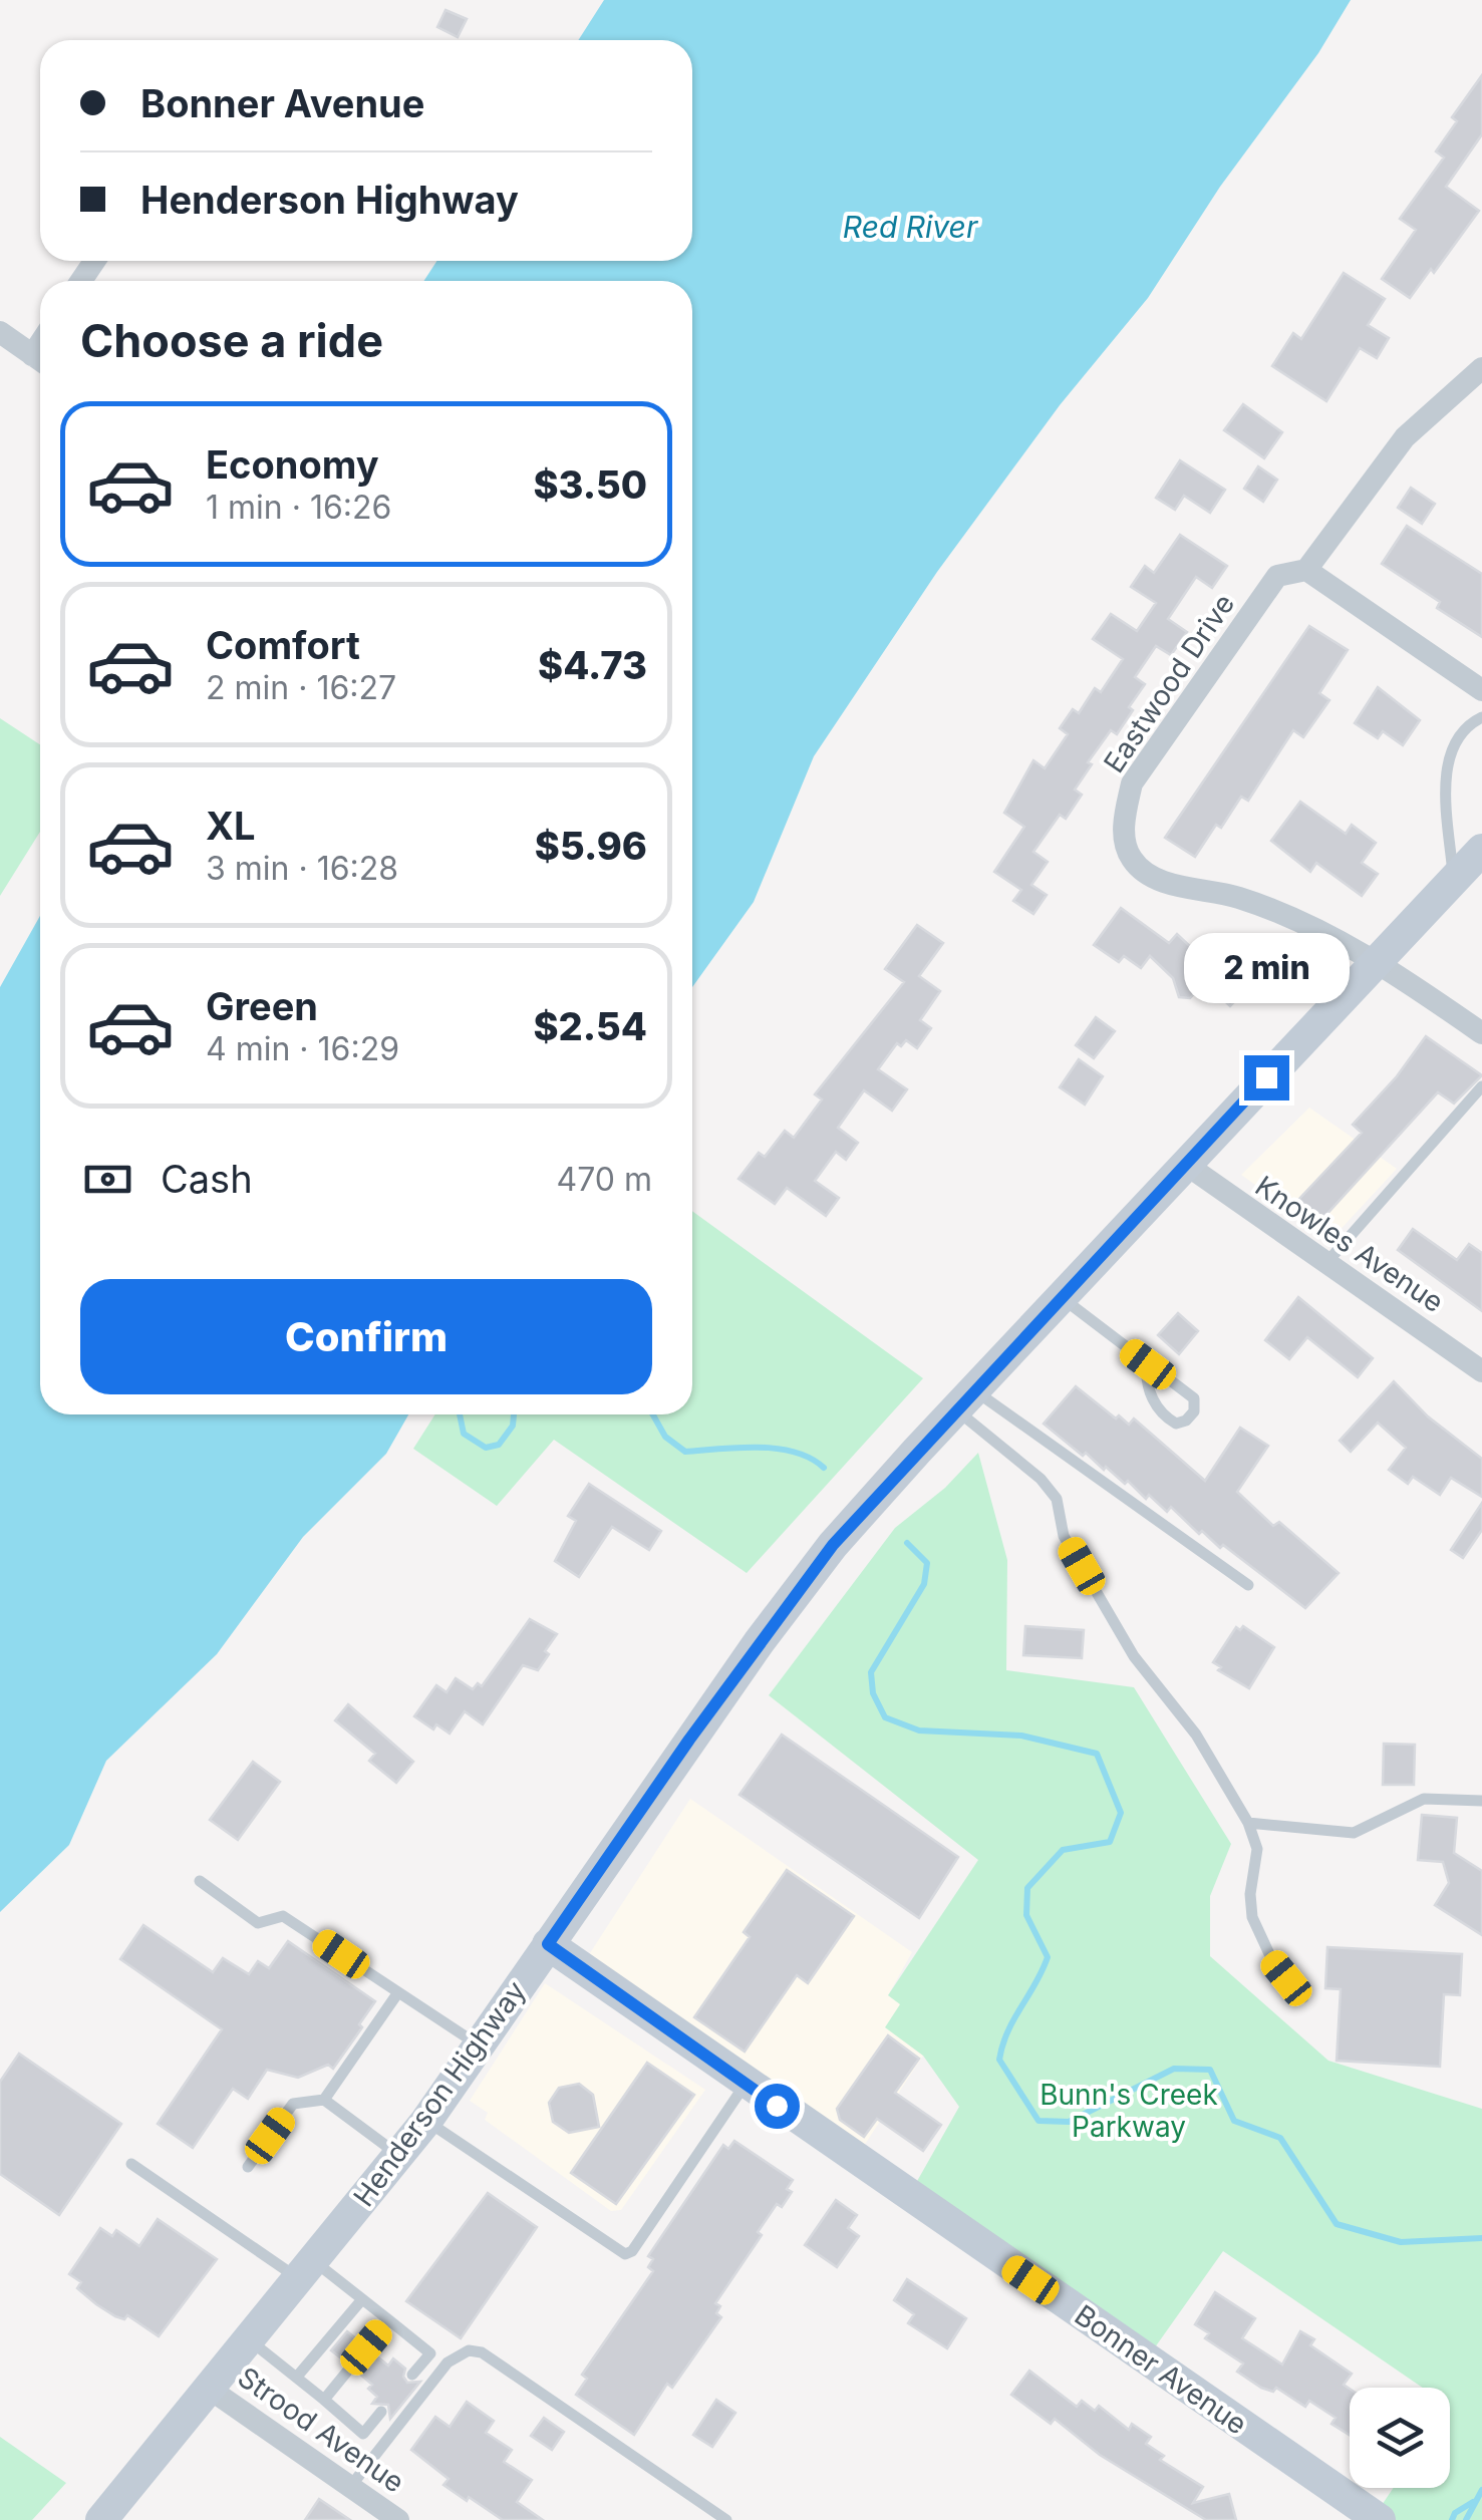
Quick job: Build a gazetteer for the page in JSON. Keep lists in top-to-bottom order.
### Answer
{
  "streets": {
    "main road": ["Henderson Highway", "Bonner Avenue"],
    "street": ["Eastwood Drive", "Knowles Avenue", "Strood Avenue"]
  },
  "crossings": [
    ["Eastwood Drive", "Henderson Highway"],
    ["Knowles Avenue", "Henderson Highway"],
    ["Henderson Highway", "Bonner Avenue"],
    ["Henderson Highway", "Strood Avenue"]
  ],
  "water": ["Red River"],
  "parks": ["Bunn's Creek Parkway"],
  "page": {
    "banner": ["Bonner Avenue", "Henderson Highway"],
    "heading": "Choose a ride",
    "list": [
      {
        "name": "Economy",
        "note": "1 min · 16:26",
        "value": "$3.50"
      },
      {
        "name": "Comfort",
        "note": "2 min · 16:27",
        "value": "$4.73"
      },
      {
        "name": "XL",
        "note": "3 min · 16:28",
        "value": "$5.96"
      },
      {
        "name": "Green",
        "note": "4 min · 16:29",
        "value": "$2.54"
      }
    ],
    "bubble": "2 min",
    "pay": ["Cash", "470 m"],
    "buttons": "Confirm"
  }
}
